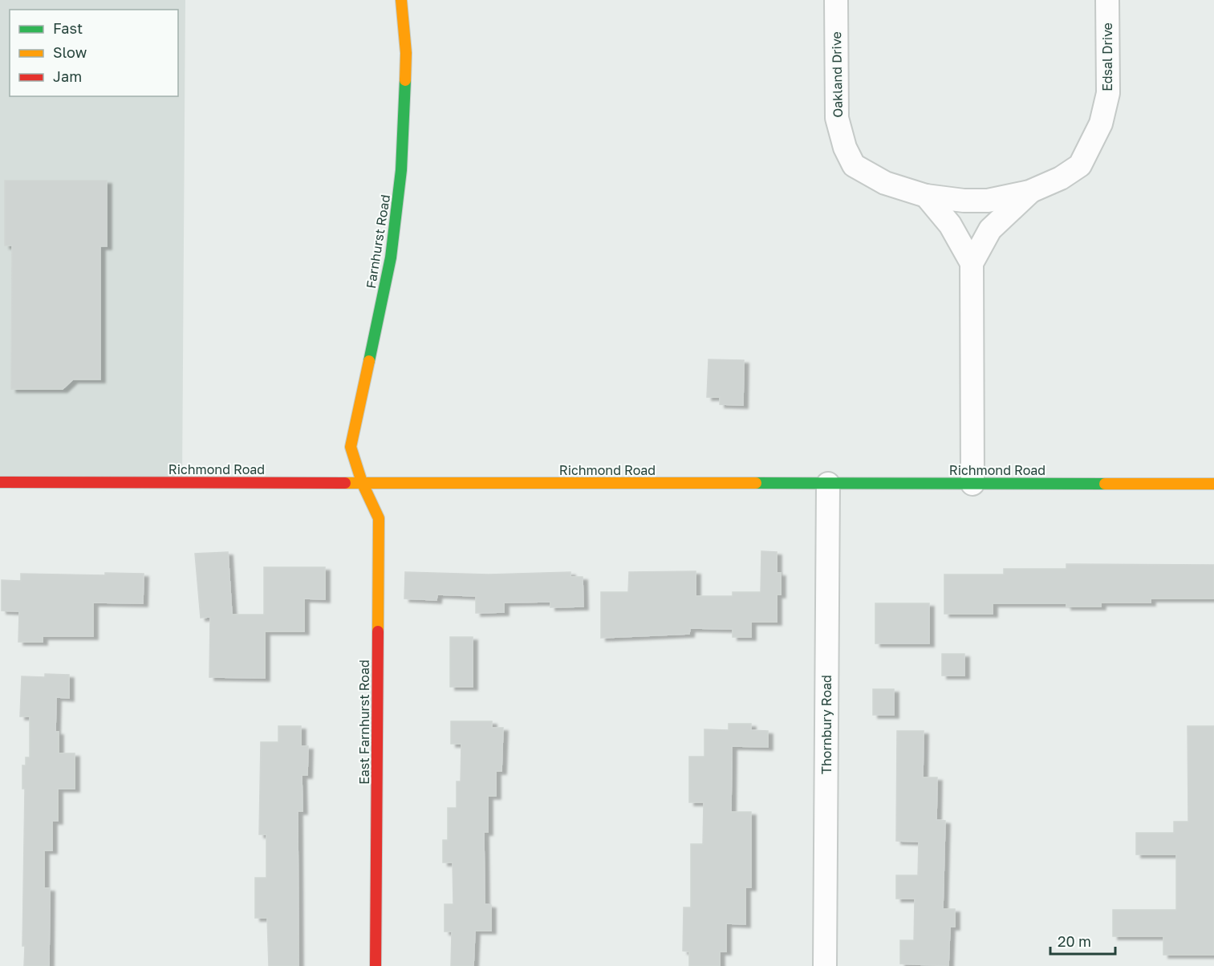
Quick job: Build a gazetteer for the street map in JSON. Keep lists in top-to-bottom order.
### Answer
{
  "streets": {
    "main road": ["Farnhurst Road", "Richmond Road", "East Farnhurst Road"],
    "street": ["Edsal Drive", "Oakland Drive", "Thornbury Road"]
  },
  "crossings": [
    ["Edsal Drive", "Oakland Drive"],
    ["Farnhurst Road", "Richmond Road"],
    ["Farnhurst Road", "East Farnhurst Road"],
    ["Richmond Road", "East Farnhurst Road"],
    ["Richmond Road", "Thornbury Road"]
  ],
  "legend": ["Fast", "Slow", "Jam"],
  "scale_bar": "20 m"
}
